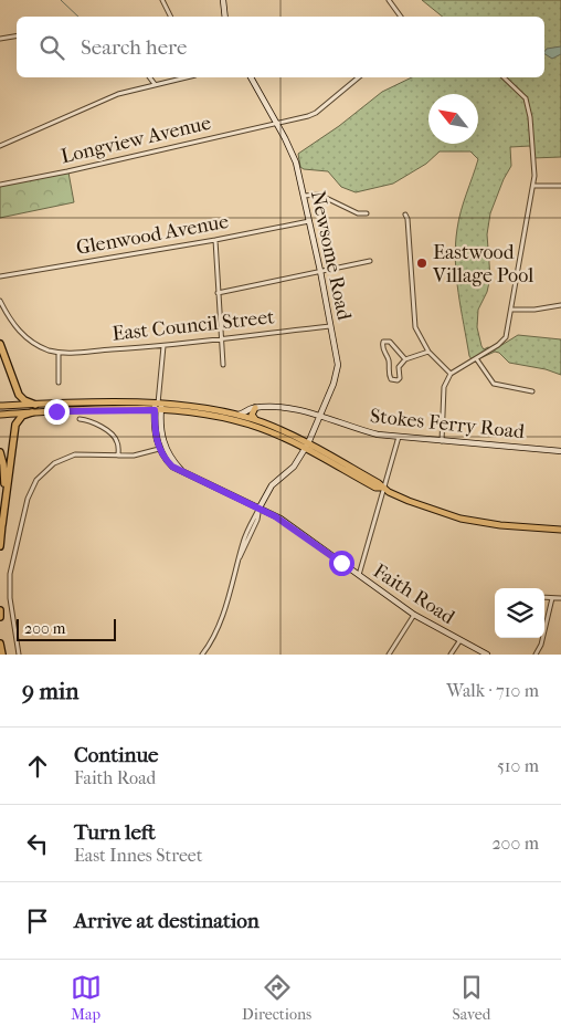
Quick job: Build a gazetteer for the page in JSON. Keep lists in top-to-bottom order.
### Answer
{
  "streets": {
    "street": [
      "Longview Avenue",
      "Glenwood Avenue",
      "Newsome Road",
      "East Council Street",
      "Stokes Ferry Road",
      "Faith Road"
    ]
  },
  "crossings": [
    ["Longview Avenue", "Newsome Road"],
    ["Glenwood Avenue", "Newsome Road"],
    ["Newsome Road", "East Council Street"],
    ["Newsome Road", "Stokes Ferry Road"],
    ["Newsome Road", "Faith Road"],
    ["East Council Street", "Faith Road"]
  ],
  "places": ["Eastwood Village Pool"],
  "scale_bar": "200 m",
  "north": "top left",
  "page": {
    "search": "Search here",
    "scale": "200 m",
    "heading": ["9 min", "Walk · 710 m"],
    "list": [
      ["Continue", "Faith Road", "510 m"],
      ["Turn left", "East Innes Street", "200 m"],
      "Arrive at destination"
    ],
    "nav": ["Map", "Directions", "Saved"]
  }
}
